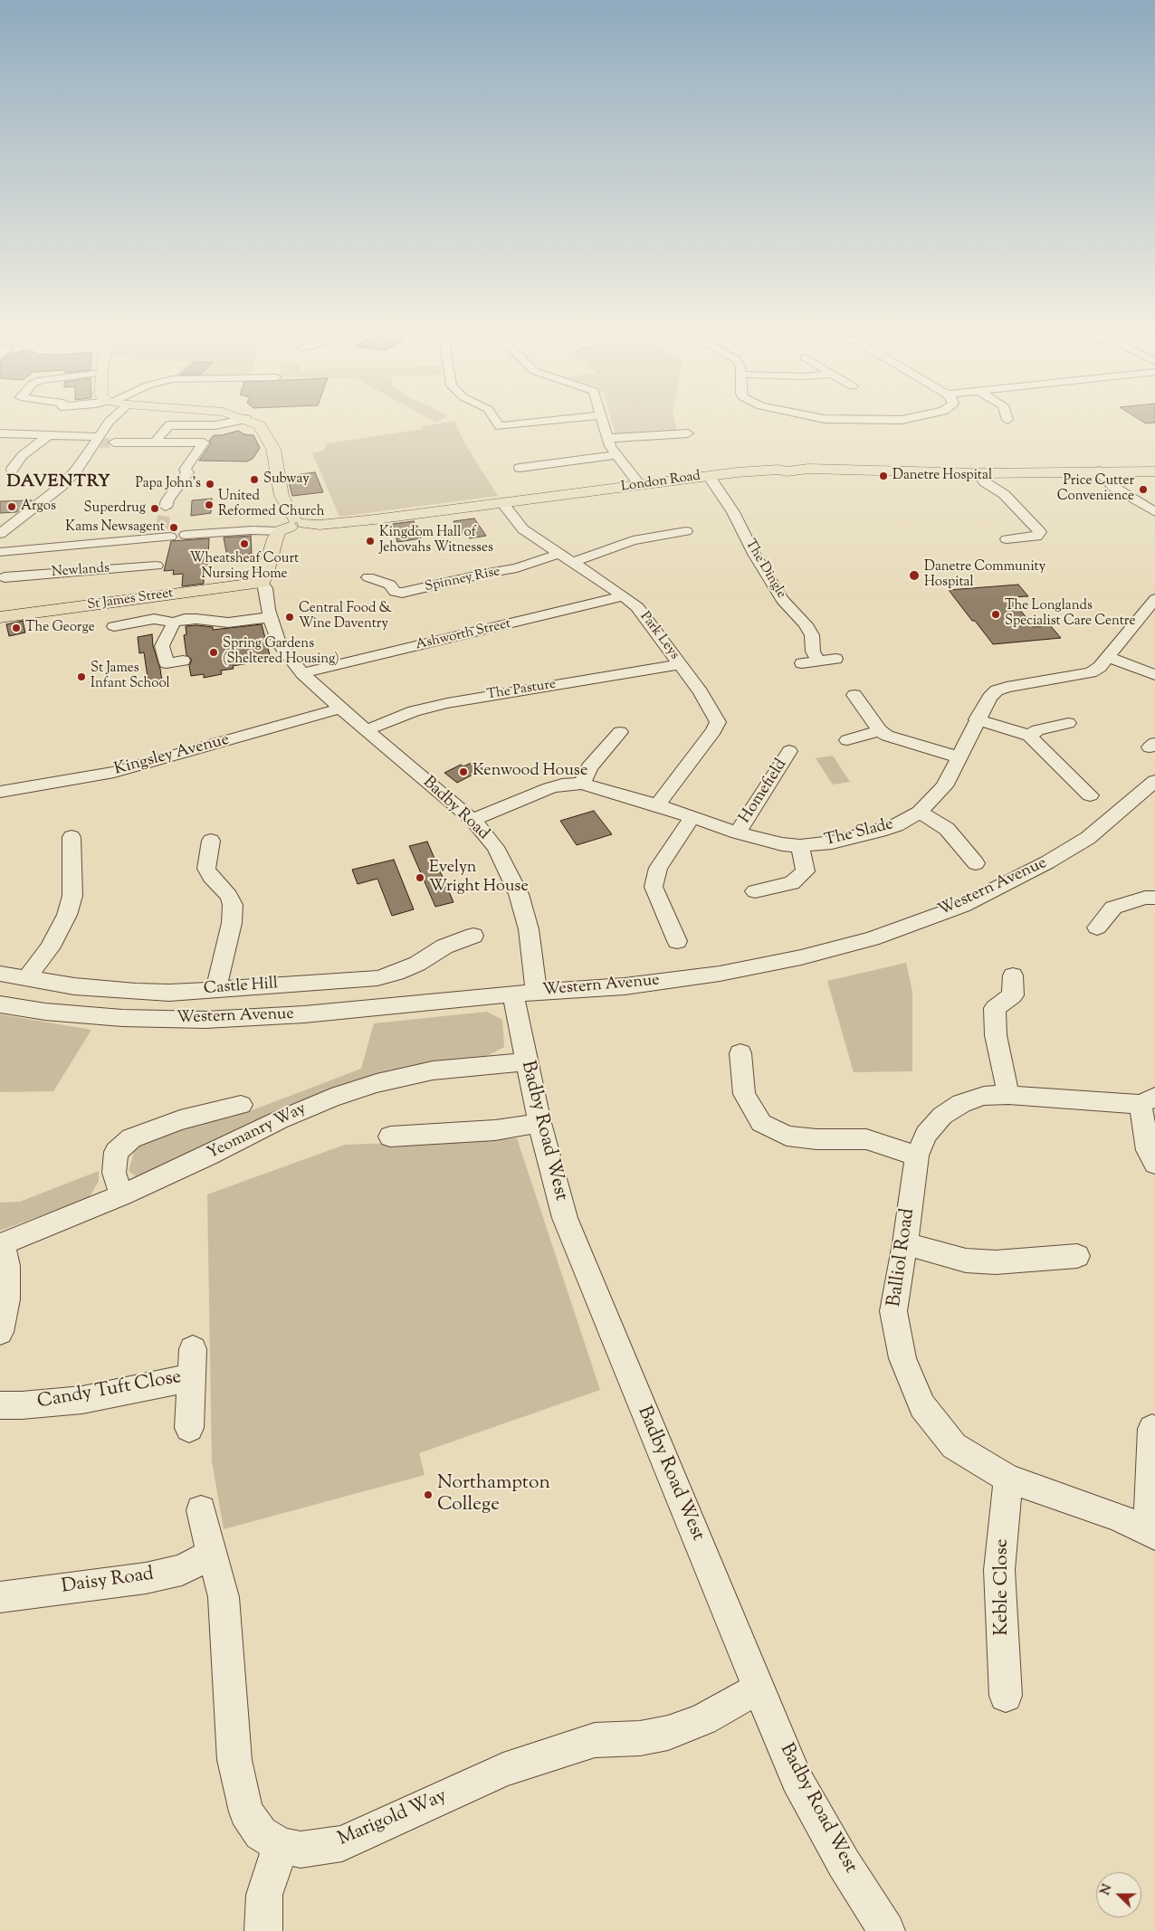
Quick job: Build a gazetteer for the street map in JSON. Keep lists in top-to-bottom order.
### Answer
{
  "streets": {
    "main road": ["London Road", "St James Street"],
    "street": [
      "The Dingle",
      "Newlands",
      "Spinney Rise",
      "Ashworth Street",
      "Park Leys",
      "The Pasture",
      "Kingsley Avenue",
      "Homefield",
      "Badby Road",
      "The Slade",
      "Western Avenue",
      "Castle Hill",
      "Badby Road West",
      "Yeomanry Way",
      "Balliol Road",
      "Candy Tuft Close",
      "Daisy Road",
      "Keble Close",
      "Marigold Way"
    ]
  },
  "crossings": [
    ["London Road", "The Dingle"],
    ["London Road", "Park Leys"],
    ["Spinney Rise", "Park Leys"],
    ["St James Street", "Badby Road"],
    ["Ashworth Street", "Park Leys"],
    ["Ashworth Street", "Badby Road"],
    ["Park Leys", "The Pasture"],
    ["Park Leys", "The Slade"],
    ["The Pasture", "Badby Road"],
    ["Kingsley Avenue", "Badby Road"],
    ["Homefield", "The Slade"],
    ["Badby Road", "The Slade"],
    ["Badby Road", "Western Avenue"],
    ["Western Avenue", "Badby Road West"],
    ["Badby Road West", "Yeomanry Way"],
    ["Badby Road West", "Marigold Way"],
    ["Balliol Road", "Keble Close"],
    ["Daisy Road", "Marigold Way"]
  ],
  "districts": ["DAVENTRY"],
  "places": [
    "Danetre Hospital",
    "Subway",
    "Papa John's",
    "Price Cutter Convenience",
    "United Reformed Church",
    "Argos",
    "Superdrug",
    "Kams Newsagent",
    "Kingdom Hall of Jehovahs Witnesses",
    "Wheatsheaf Court Nursing Home",
    "Danetre Community Hospital",
    "The Longlands Specialist Care Centre",
    "Central Food & Wine Daventry",
    "The George",
    "Spring Gardens (Sheltered Housing)",
    "St James Infant School",
    "Kenwood House",
    "Evelyn Wright House",
    "Northampton College"
  ],
  "north": "left"
}
